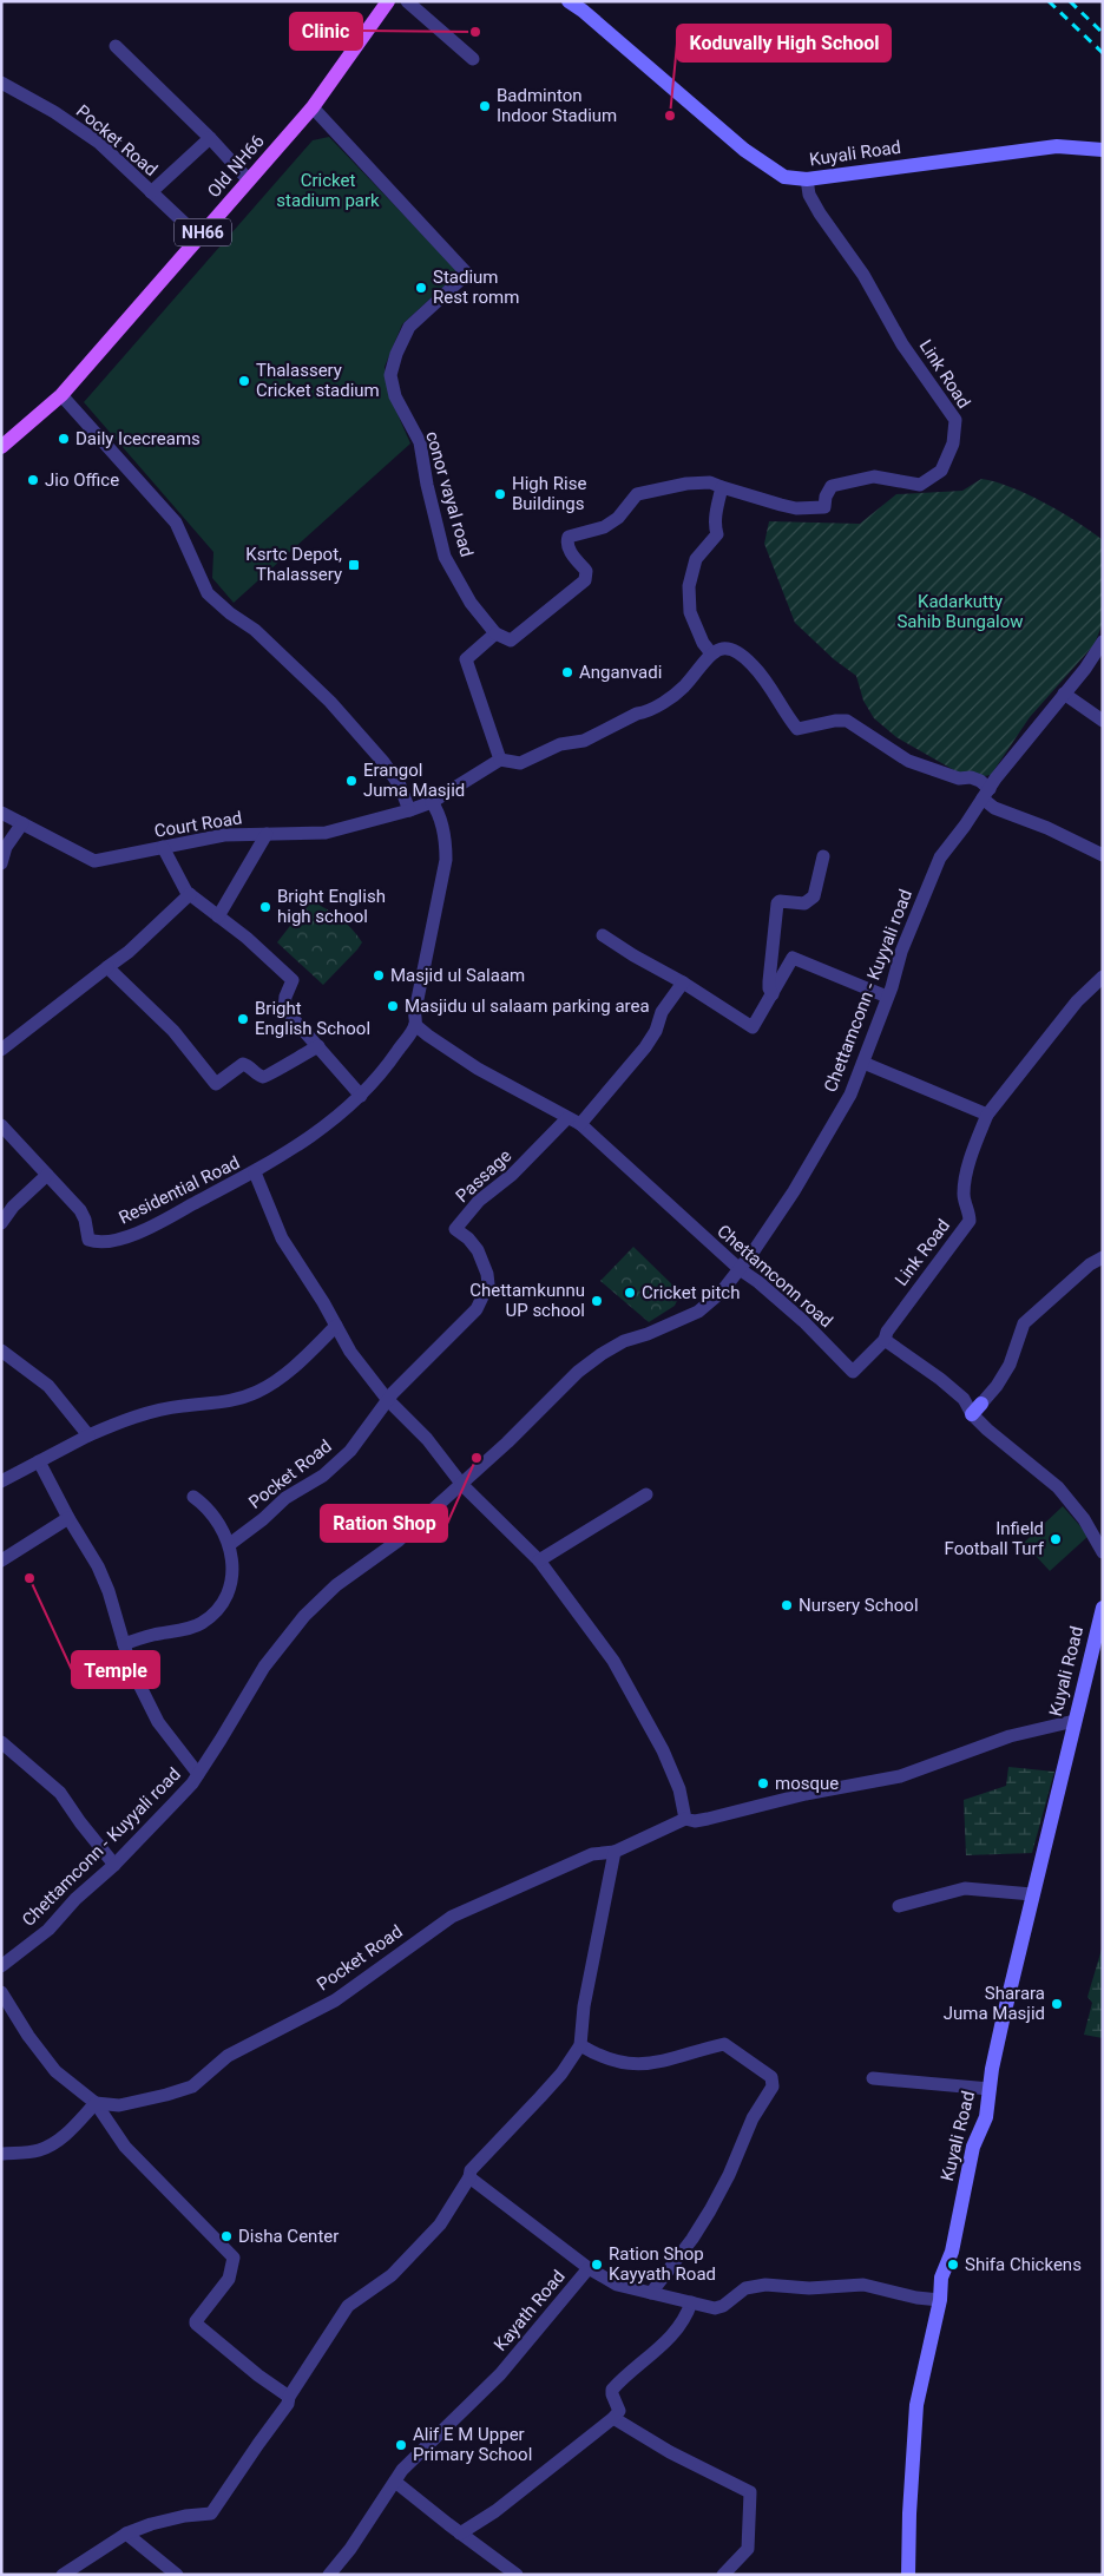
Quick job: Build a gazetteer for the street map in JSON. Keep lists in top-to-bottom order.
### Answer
{
  "streets": {
    "main road": ["Kuyali Road", "Old NH66", "NH66"],
    "street": [
      "Pocket Road",
      "Link Road",
      "conor vayal road",
      "Court Road",
      "Chettamconn - Kuyyali road",
      "Passage",
      "Residential Road",
      "Chettamconn road",
      "Kayath Road"
    ]
  },
  "crossings": [
    ["Pocket Road", "Old NH66"],
    ["Pocket Road", "Passage"],
    ["Kuyali Road", "Link Road"],
    ["Kuyali Road", "Kayath Road"],
    ["Old NH66", "conor vayal road"],
    ["Link Road", "Chettamconn road"],
    ["Chettamconn - Kuyyali road", "Chettamconn road"],
    ["Passage", "Chettamconn road"]
  ],
  "parks": ["Cricket stadium park", "Kadarkutty Sahib Bungalow"],
  "places": {
    "other": [
      "Clinic",
      "Badminton Indoor Stadium",
      "Koduvally High School",
      "Stadium Rest romm",
      "Thalassery Cricket stadium",
      "Daily Icecreams",
      "Jio Office",
      "High Rise Buildings",
      "Anganvadi",
      "Erangol Juma Masjid",
      "Bright English high school",
      "Masjid ul Salaam",
      "Masjidu ul salaam parking area",
      "Bright English School",
      "Cricket pitch",
      "Chettamkunnu UP school",
      "Ration Shop",
      "Infield Football Turf",
      "Temple",
      "Nursery School",
      "mosque",
      "Sharara Juma Masjid",
      "Disha Center",
      "Ration Shop Kayyath Road",
      "Shifa Chickens",
      "Alif E M Upper Primary School"
    ],
    "transit": ["Ksrtc Depot, Thalassery"]
  }
}
